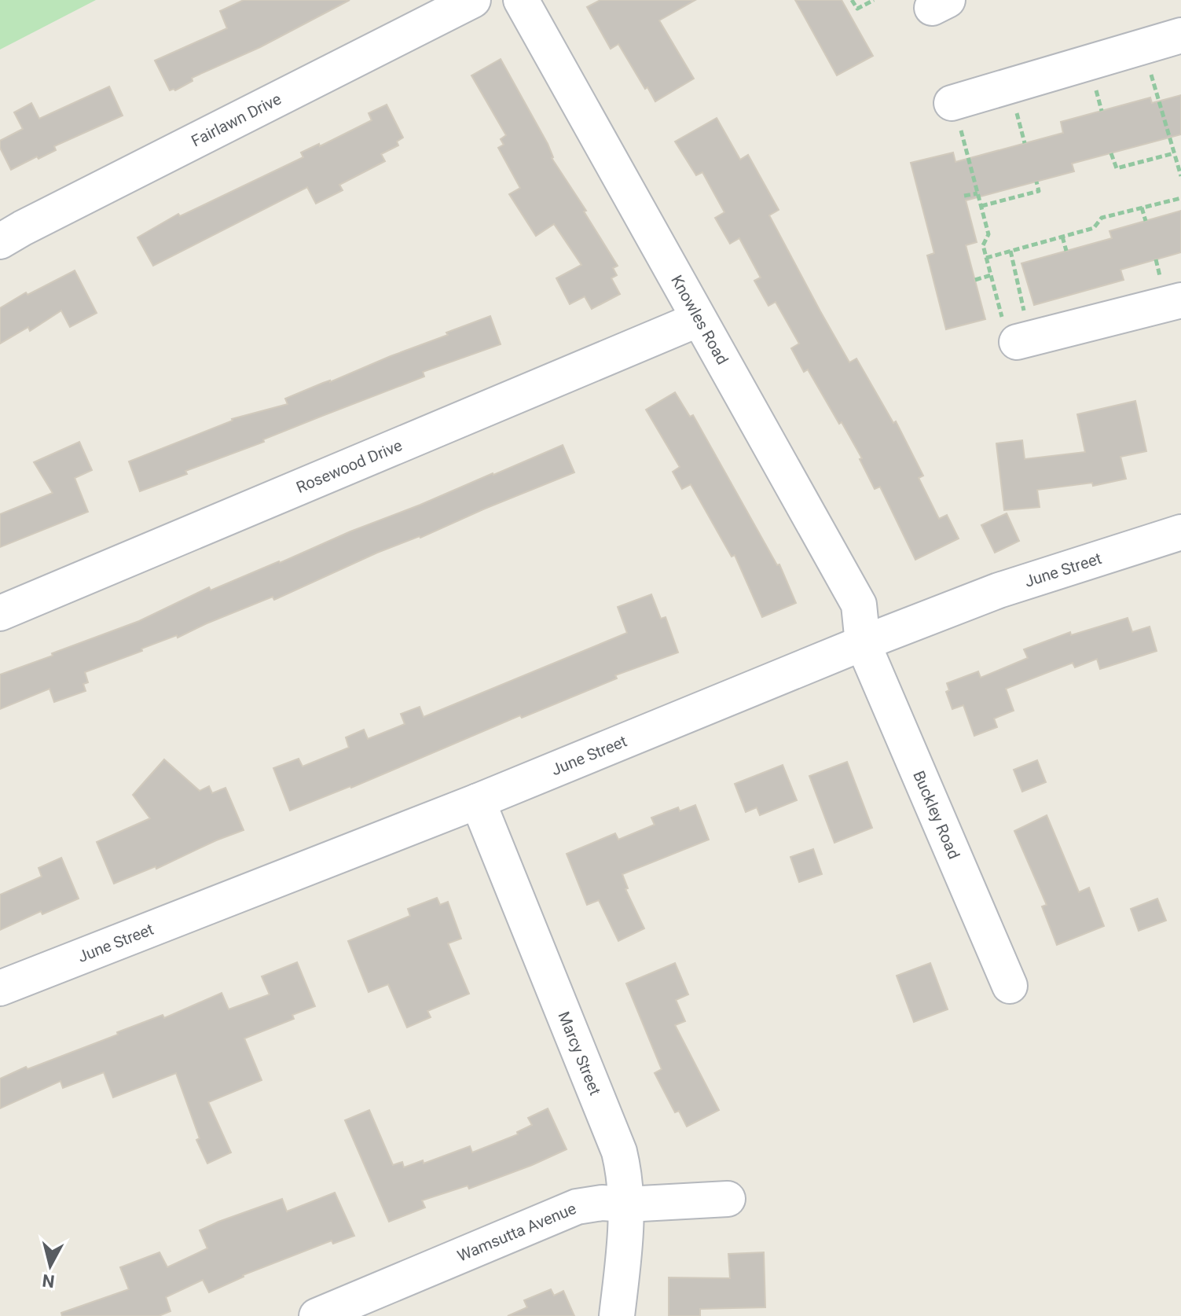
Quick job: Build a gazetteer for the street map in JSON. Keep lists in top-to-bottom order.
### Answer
{
  "streets": {
    "street": [
      "Fairlawn Drive",
      "Knowles Road",
      "Rosewood Drive",
      "June Street",
      "Buckley Road",
      "Marcy Street",
      "Wamsutta Avenue"
    ]
  },
  "crossings": [
    ["Knowles Road", "Rosewood Drive"],
    ["Knowles Road", "June Street"],
    ["Knowles Road", "Buckley Road"],
    ["June Street", "Buckley Road"],
    ["June Street", "Marcy Street"],
    ["Marcy Street", "Wamsutta Avenue"]
  ],
  "north": "bottom"
}
